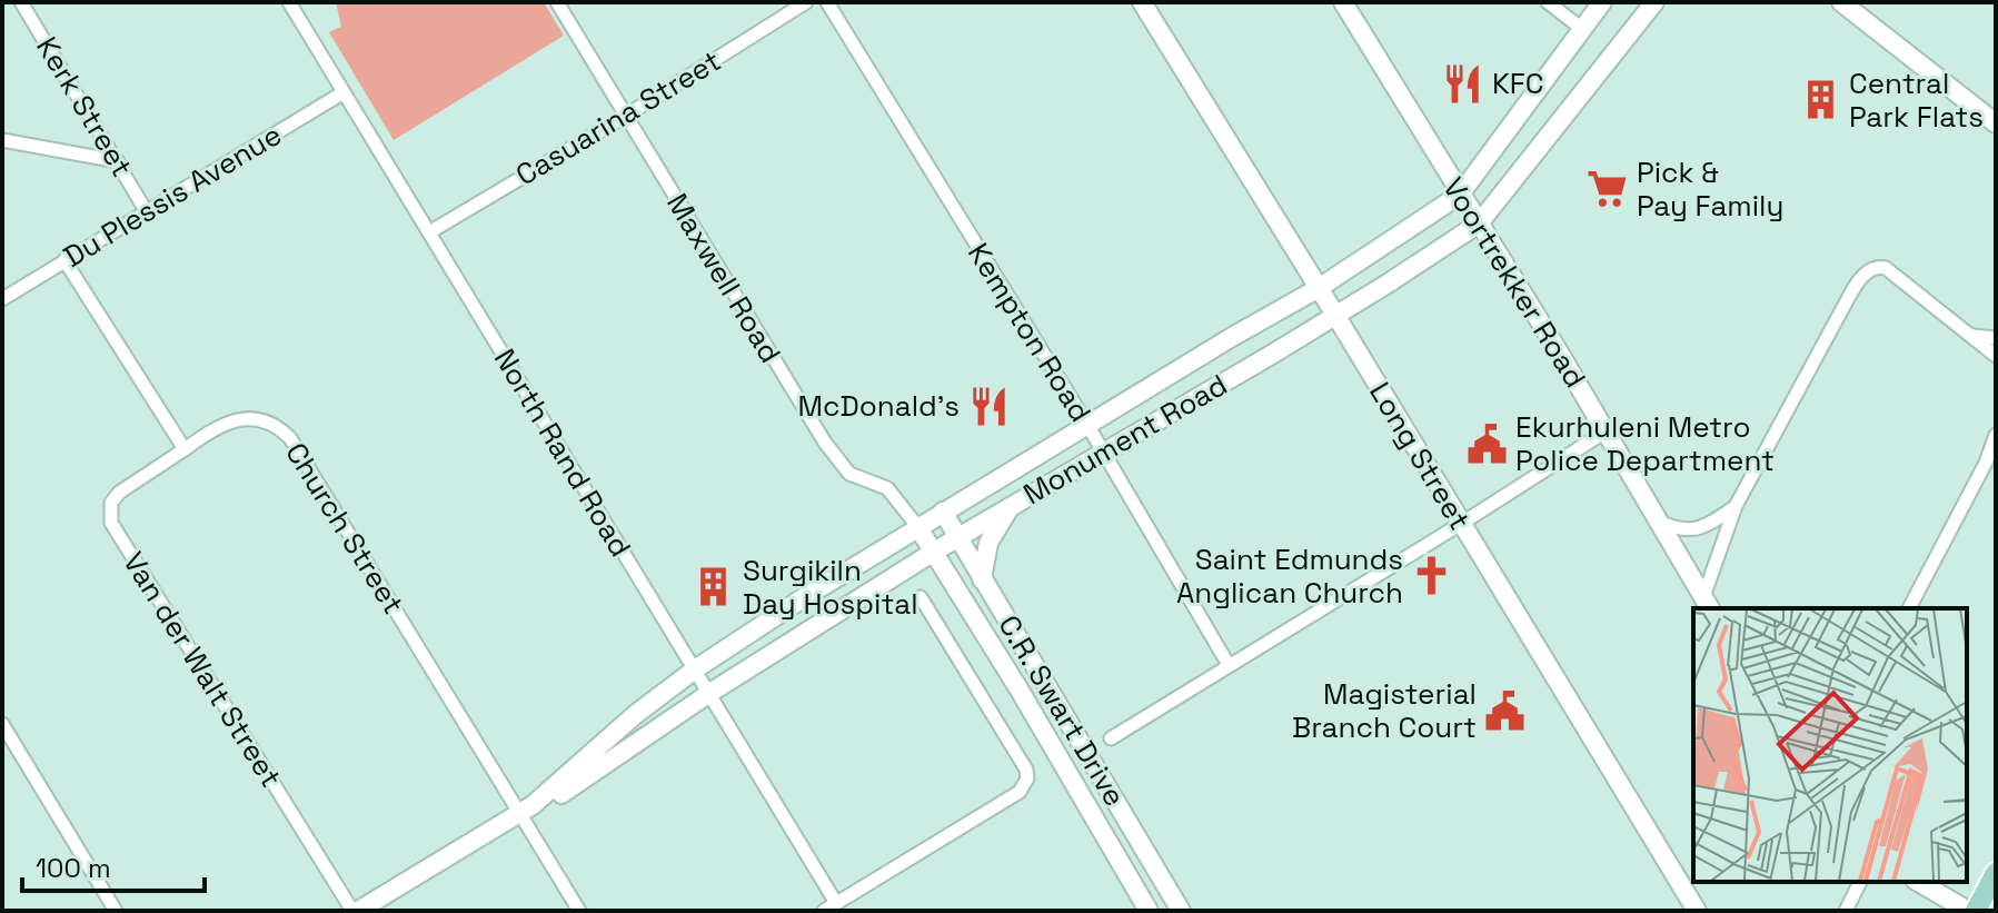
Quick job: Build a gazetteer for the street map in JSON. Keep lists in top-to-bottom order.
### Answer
{
  "streets": {
    "main road": [
      "Voortrekker Road",
      "Monument Road",
      "Long Street",
      "C.R. Swart Drive"
    ],
    "street": [
      "Kerk Street",
      "Casuarina Street",
      "Du Plessis Avenue",
      "Maxwell Road",
      "Kempton Road",
      "North Rand Road",
      "Church Street",
      "Van der Walt Street"
    ]
  },
  "crossings": [
    ["Kerk Street", "Du Plessis Avenue"],
    ["Casuarina Street", "Maxwell Road"],
    ["Casuarina Street", "North Rand Road"],
    ["Du Plessis Avenue", "North Rand Road"],
    ["Maxwell Road", "Monument Road"],
    ["Maxwell Road", "C.R. Swart Drive"],
    ["Voortrekker Road", "Monument Road"],
    ["Kempton Road", "Monument Road"],
    ["Monument Road", "North Rand Road"],
    ["Monument Road", "Long Street"],
    ["Monument Road", "Church Street"],
    ["Monument Road", "Van der Walt Street"],
    ["Monument Road", "C.R. Swart Drive"],
    ["Church Street", "Van der Walt Street"]
  ],
  "places": {
    "restaurant": ["KFC", "McDonald's"],
    "building": ["Central Park Flats", "Surgikiln Day Hospital"],
    "supermarket": ["Pick & Pay Family"],
    "public building": ["Ekurhuleni Metro Police Department", "Magisterial Branch Court"],
    "church": ["Saint Edmunds Anglican Church"]
  },
  "scale_bar": "100 m"
}
